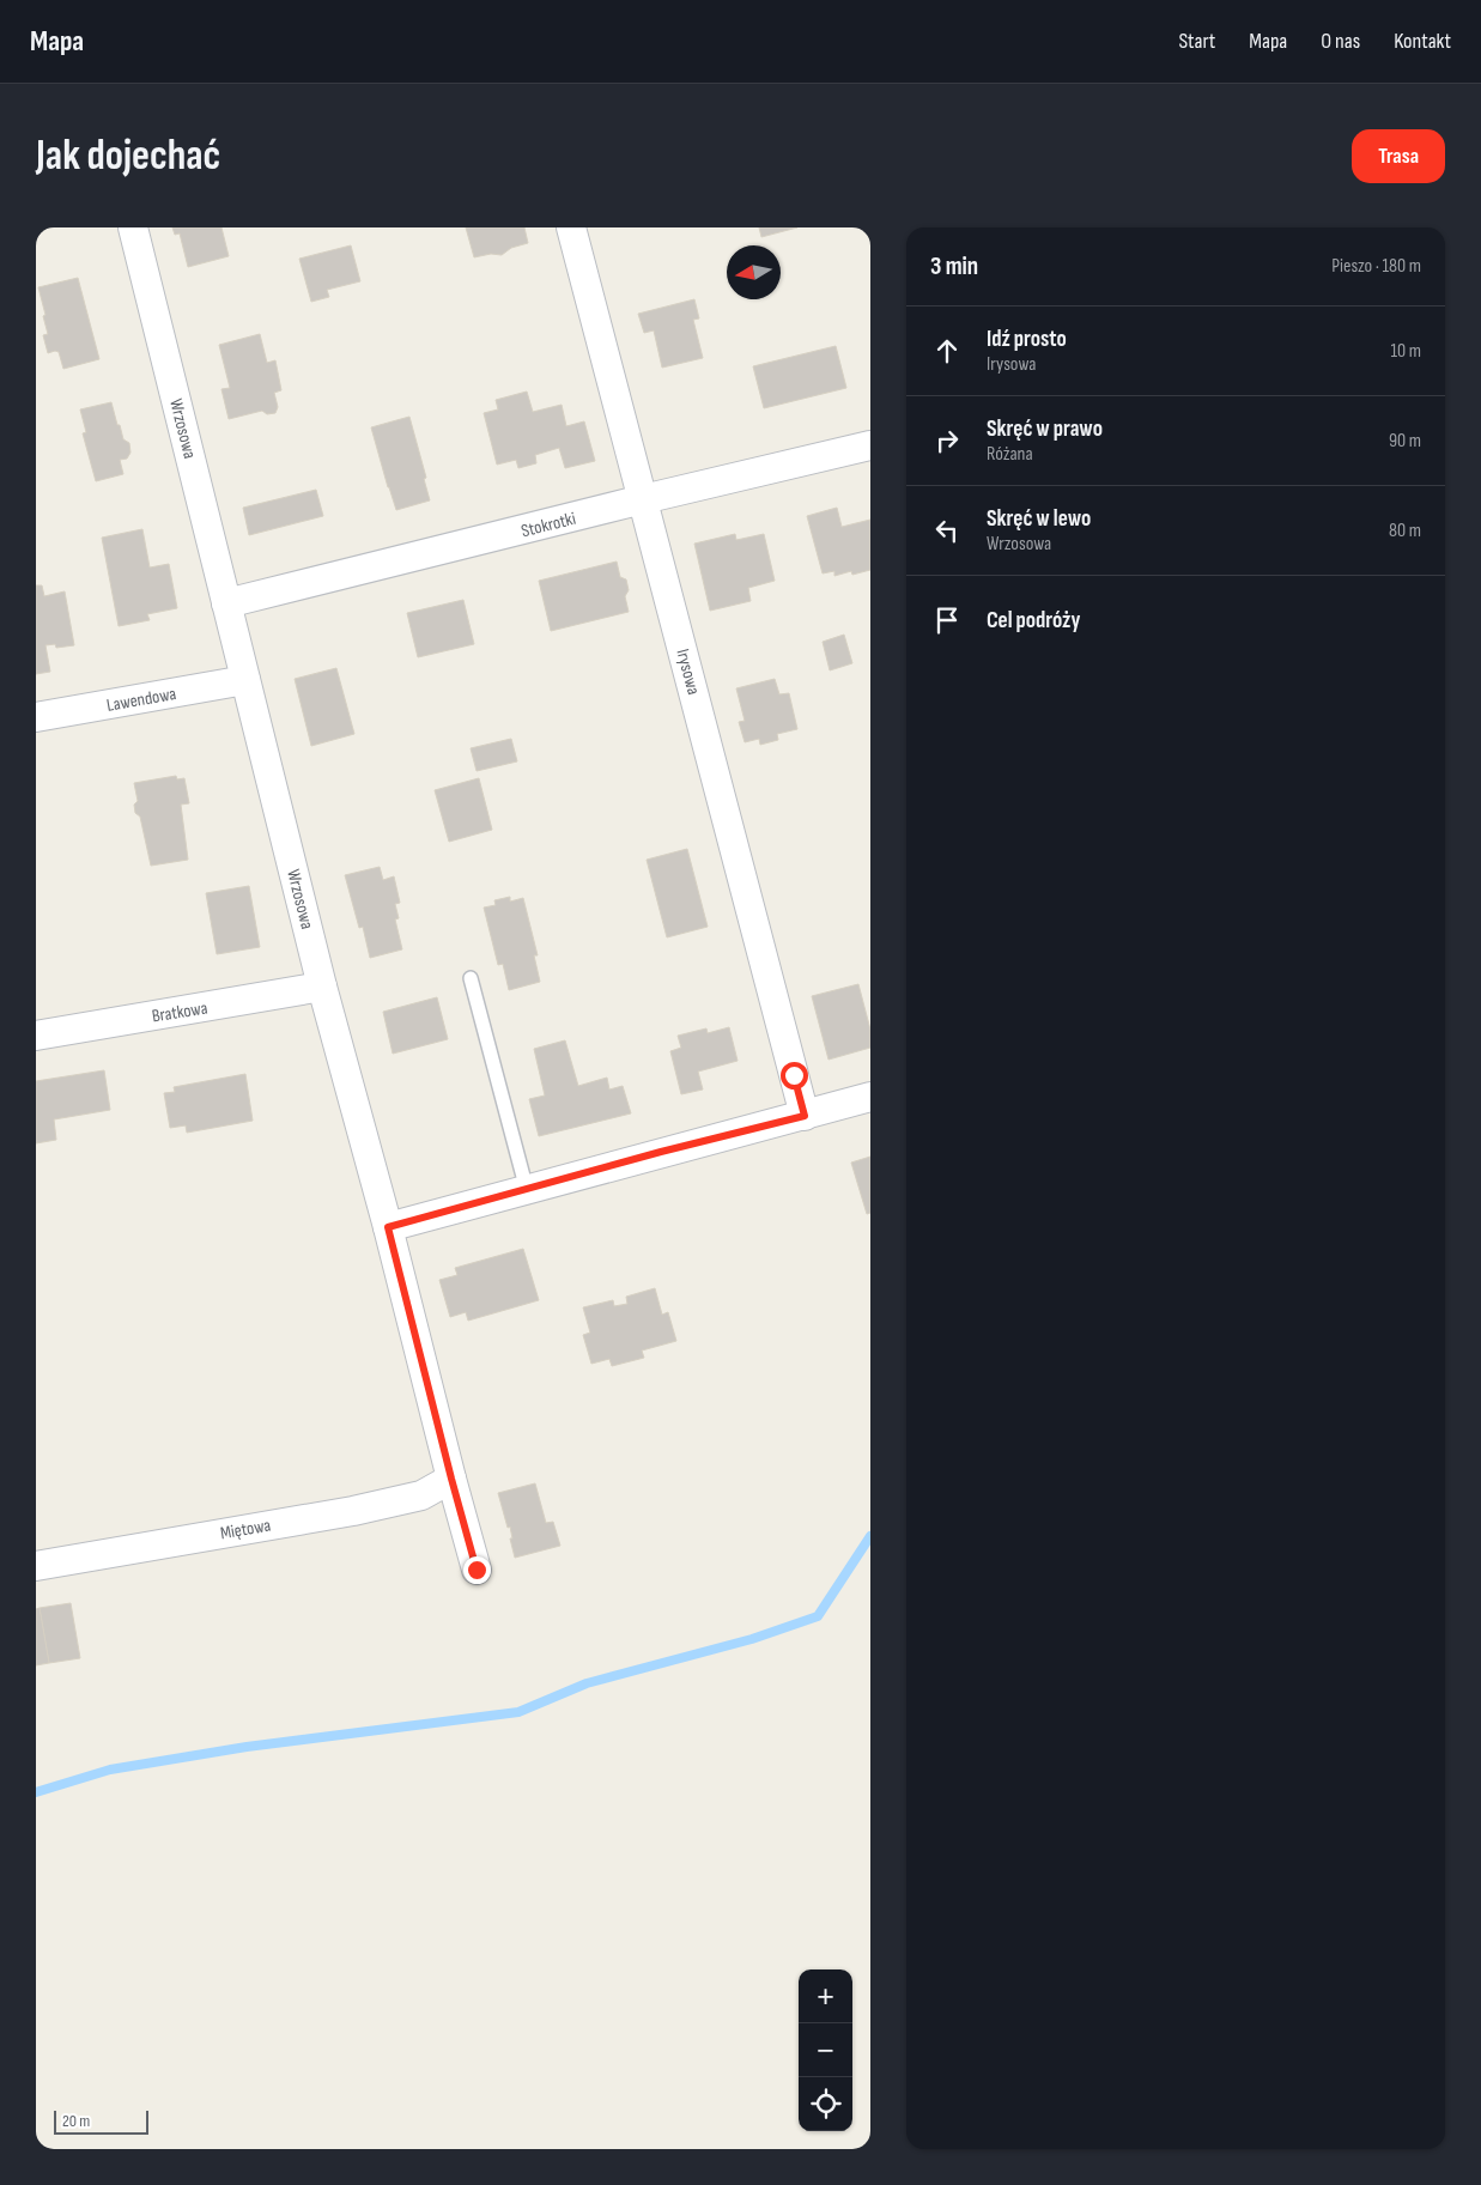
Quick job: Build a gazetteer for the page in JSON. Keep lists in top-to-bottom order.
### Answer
{
  "streets": {
    "street": [
      "Wrzosowa",
      "Stokrotki",
      "Irysowa",
      "Lawendowa",
      "Bratkowa",
      "Miętowa"
    ]
  },
  "crossings": [
    ["Wrzosowa", "Stokrotki"],
    ["Wrzosowa", "Lawendowa"],
    ["Wrzosowa", "Bratkowa"],
    ["Wrzosowa", "Miętowa"],
    ["Stokrotki", "Irysowa"]
  ],
  "scale_bar": "20 m",
  "north": "left",
  "page": {
    "header": "Mapa",
    "nav": [
      "Start",
      "Mapa",
      "O nas",
      "Kontakt"
    ],
    "buttons": "Trasa",
    "title": "Jak dojechać",
    "heading": ["3 min", "Pieszo · 180 m"],
    "list": [
      ["Idź prosto", "Irysowa", "10 m"],
      ["Skręć w prawo", "Różana", "90 m"],
      ["Skręć w lewo", "Wrzosowa", "80 m"],
      "Cel podróży"
    ],
    "map_buttons": ["+", "−"],
    "scale": "20 m"
  }
}
